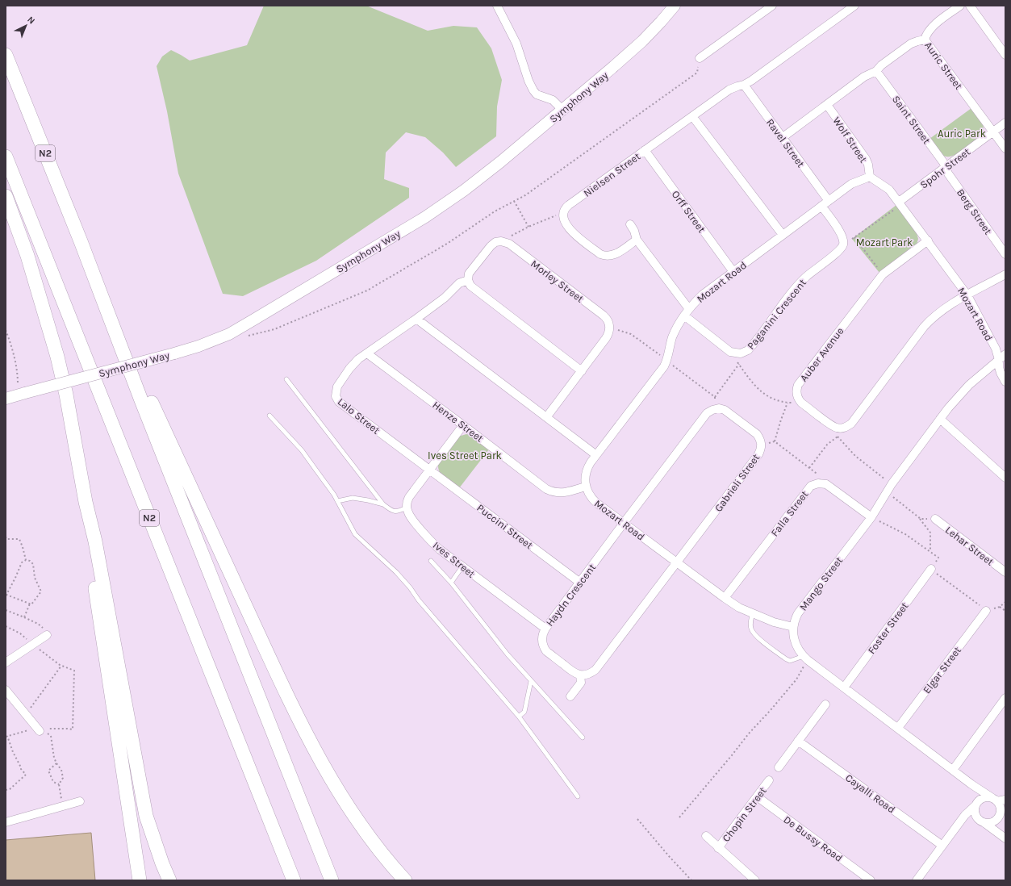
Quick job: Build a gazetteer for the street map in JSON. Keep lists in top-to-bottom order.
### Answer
{
  "streets": {
    "highway": ["N2"],
    "main road": ["Symphony Way"],
    "street": [
      "Auric Street",
      "Saint Street",
      "Wolf Street",
      "Ravel Street",
      "Spohr Street",
      "Nielsen Street",
      "Orff Street",
      "Berg Street",
      "Morley Street",
      "Mozart Road",
      "Paganini Crescent",
      "Auber Avenue",
      "Lalo Street",
      "Henze Street",
      "Gabrieli Street",
      "Falla Street",
      "Puccini Street",
      "Lehar Street",
      "Ives Street",
      "Mango Street",
      "Haydn Crescent",
      "Foster Street",
      "Elgar Street",
      "Cayalli Road",
      "Chopin Street",
      "De Bussy Road"
    ]
  },
  "crossings": [
    ["Auric Street", "Spohr Street"],
    ["Saint Street", "Spohr Street"],
    ["Saint Street", "Berg Street"],
    ["Wolf Street", "Mozart Road"],
    ["Ravel Street", "Mozart Road"],
    ["Spohr Street", "Berg Street"],
    ["Spohr Street", "Mozart Road"],
    ["Nielsen Street", "Orff Street"],
    ["Orff Street", "Mozart Road"],
    ["Mozart Road", "Auber Avenue"],
    ["Mozart Road", "Henze Street"],
    ["Mozart Road", "Gabrieli Street"],
    ["Mozart Road", "Falla Street"],
    ["Mozart Road", "Mango Street"],
    ["Mozart Road", "Haydn Crescent"],
    ["Lalo Street", "Henze Street"],
    ["Lalo Street", "Puccini Street"],
    ["Gabrieli Street", "Haydn Crescent"],
    ["Falla Street", "Mango Street"],
    ["Puccini Street", "Haydn Crescent"],
    ["Ives Street", "Haydn Crescent"],
    ["Mango Street", "Foster Street"],
    ["Mango Street", "Elgar Street"],
    ["Chopin Street", "De Bussy Road"]
  ],
  "parks": ["Auric Park", "Mozart Park", "Ives Street Park"],
  "north": "top right"
}
